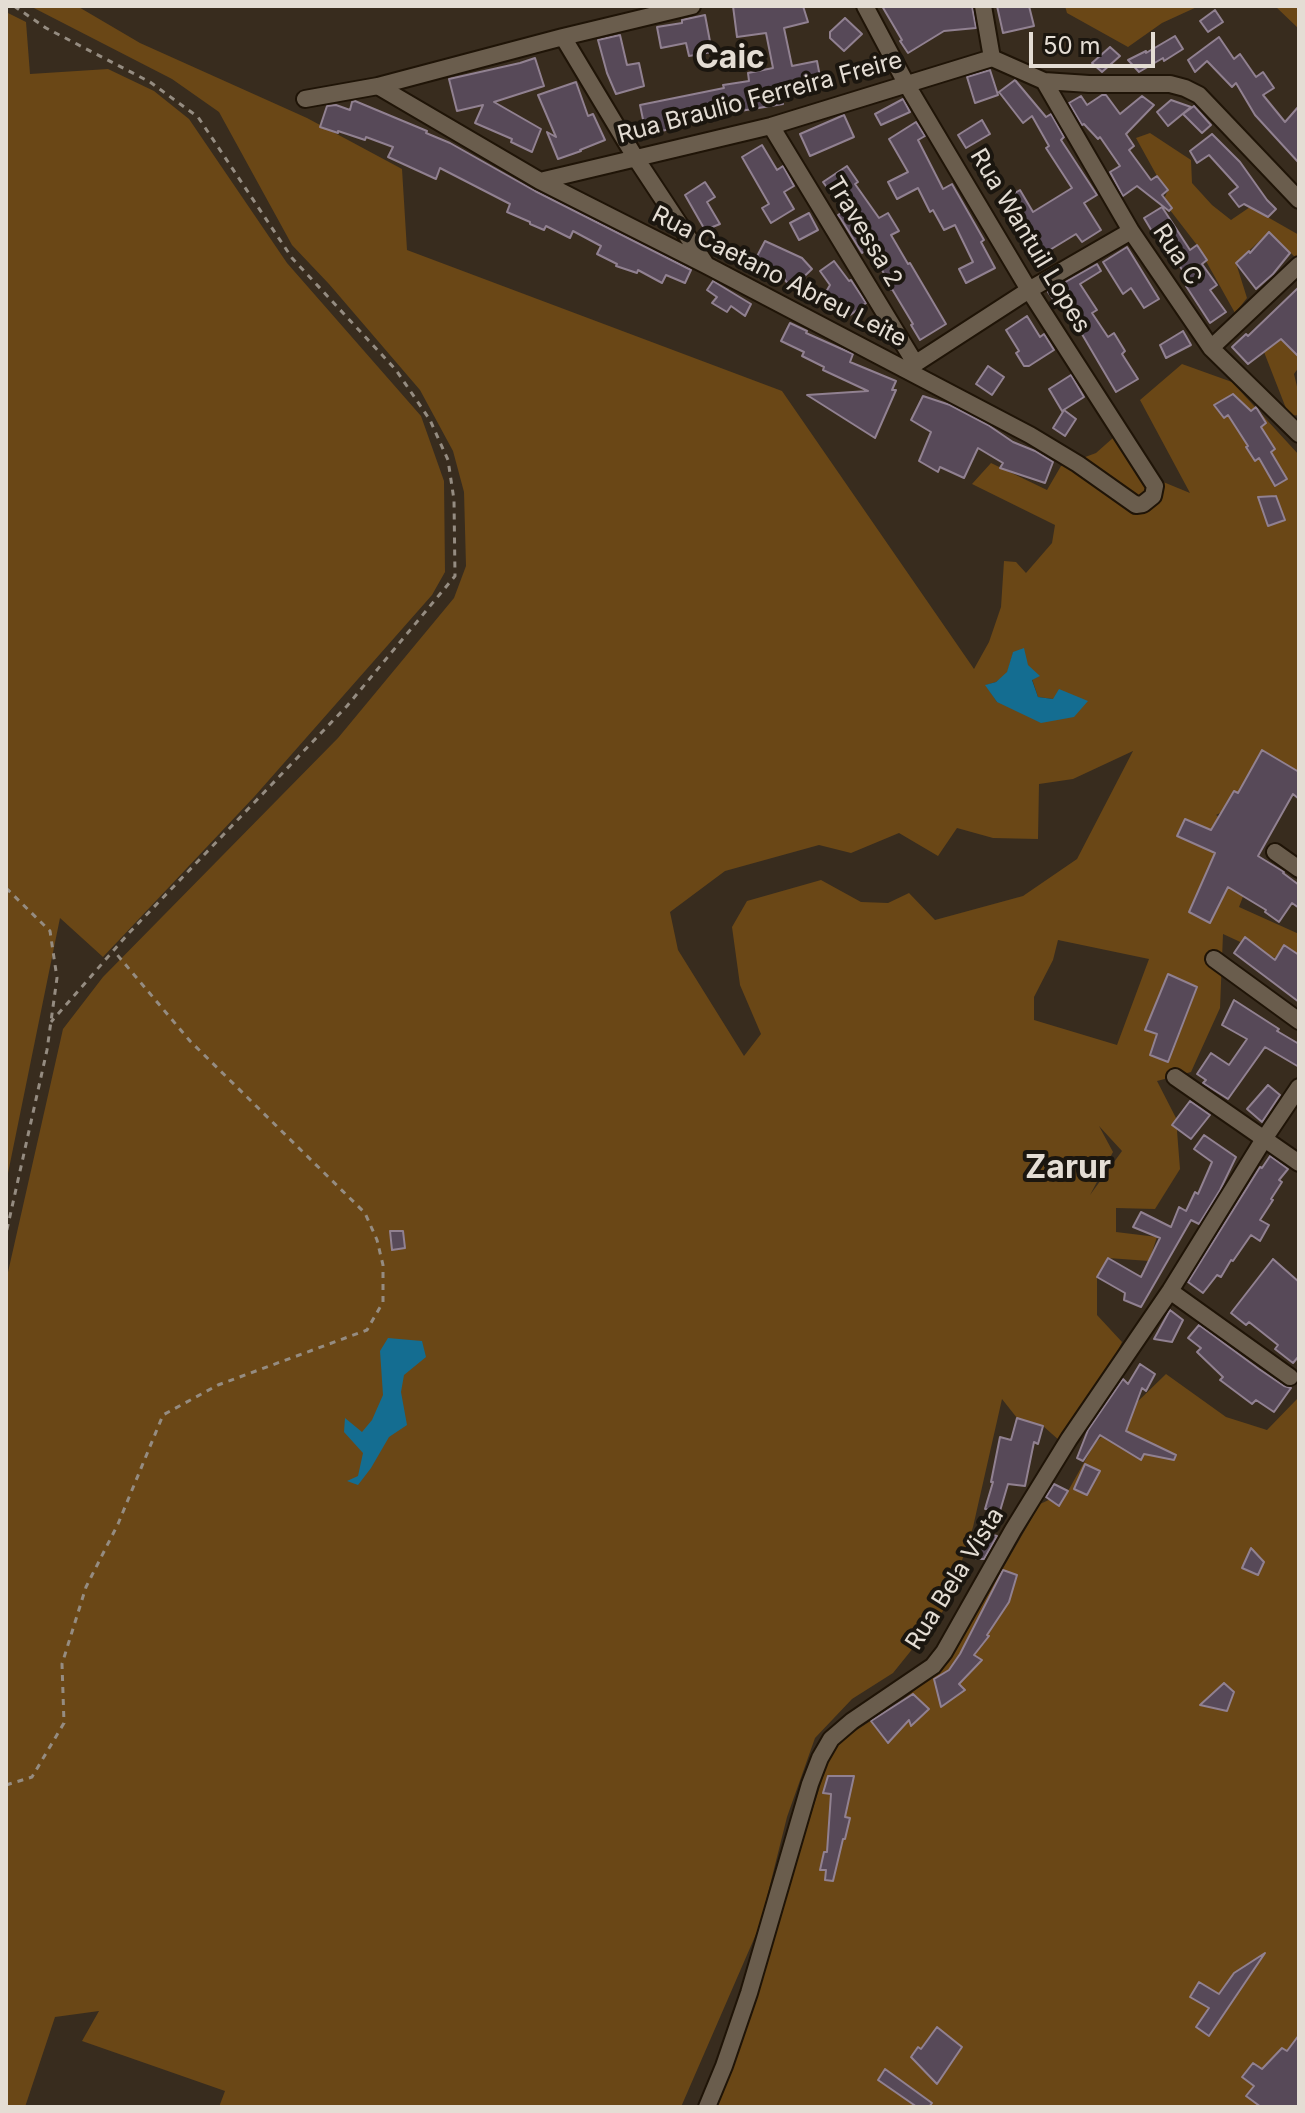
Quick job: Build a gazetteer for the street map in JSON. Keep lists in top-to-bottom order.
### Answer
{
  "streets": {
    "street": [
      "Rua Braulio Ferreira Freire",
      "Travessa 2",
      "Rua Wantuil Lopes",
      "Rua C",
      "Rua Caetano Abreu Leite",
      "Rua Bela Vista"
    ]
  },
  "crossings": [
    ["Rua Braulio Ferreira Freire", "Travessa 2"],
    ["Rua Braulio Ferreira Freire", "Rua Wantuil Lopes"],
    ["Rua Braulio Ferreira Freire", "Rua Caetano Abreu Leite"],
    ["Travessa 2", "Rua Caetano Abreu Leite"],
    ["Rua Wantuil Lopes", "Rua Caetano Abreu Leite"]
  ],
  "districts": ["Caic", "Zarur"],
  "scale_bar": "50 m"
}
